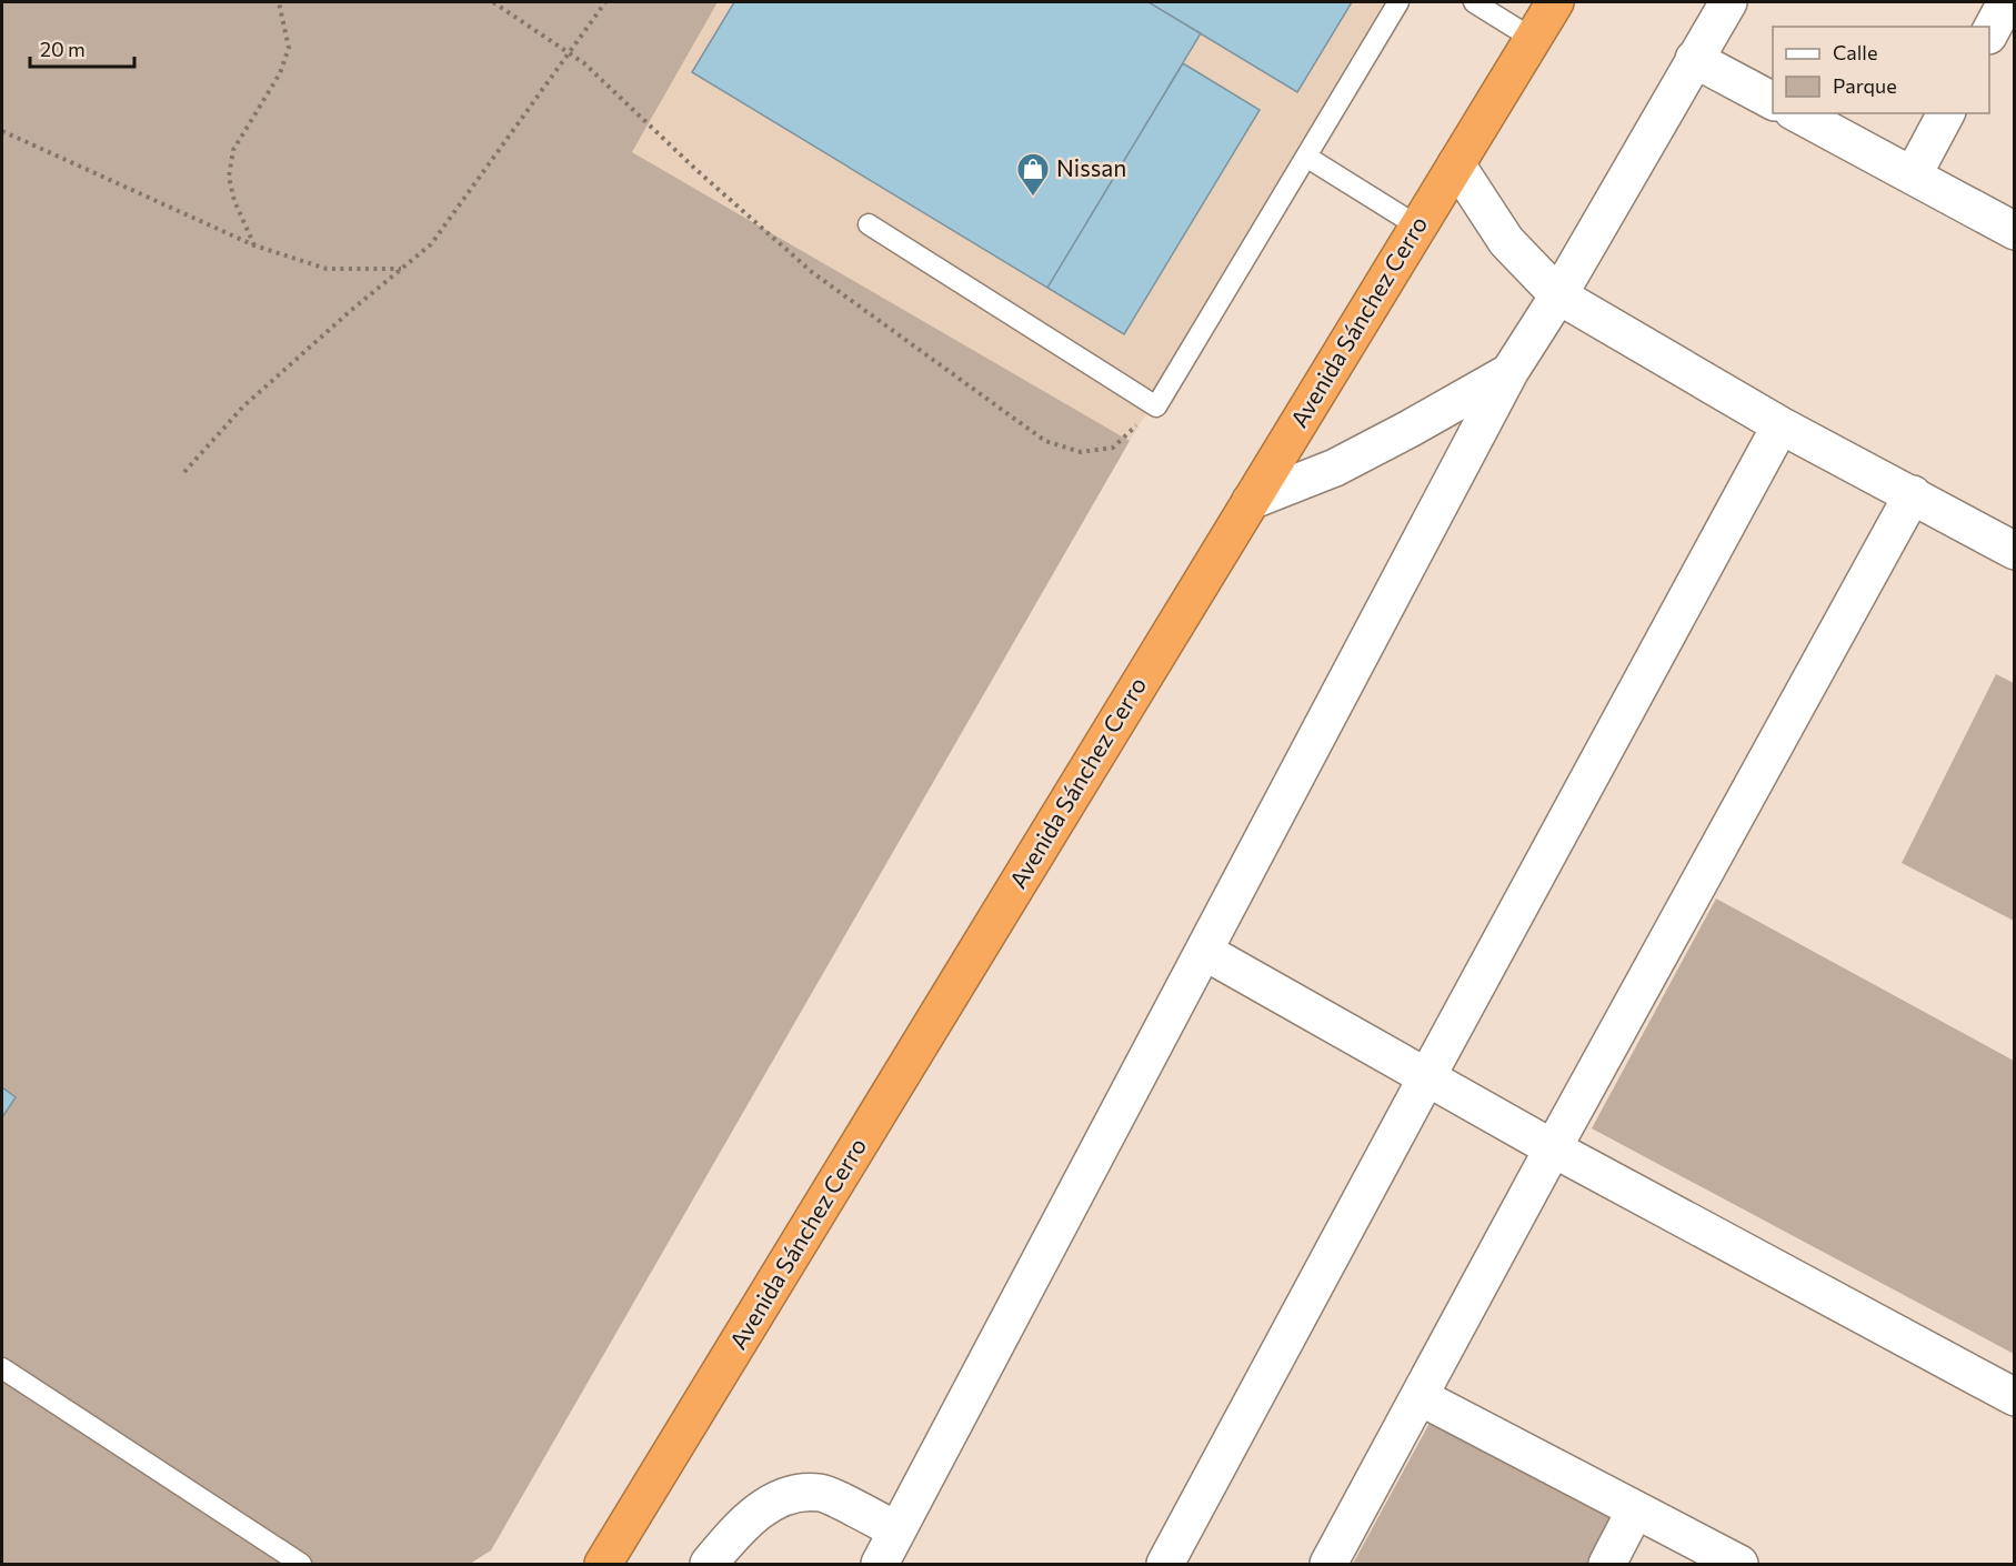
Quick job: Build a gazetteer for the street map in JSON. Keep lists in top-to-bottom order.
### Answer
{
  "streets": {
    "highway": ["Avenida Sánchez Cerro"]
  },
  "places": {
    "shop": ["Nissan"]
  },
  "legend": ["Calle", "Parque"],
  "scale_bar": "20 m"
}
